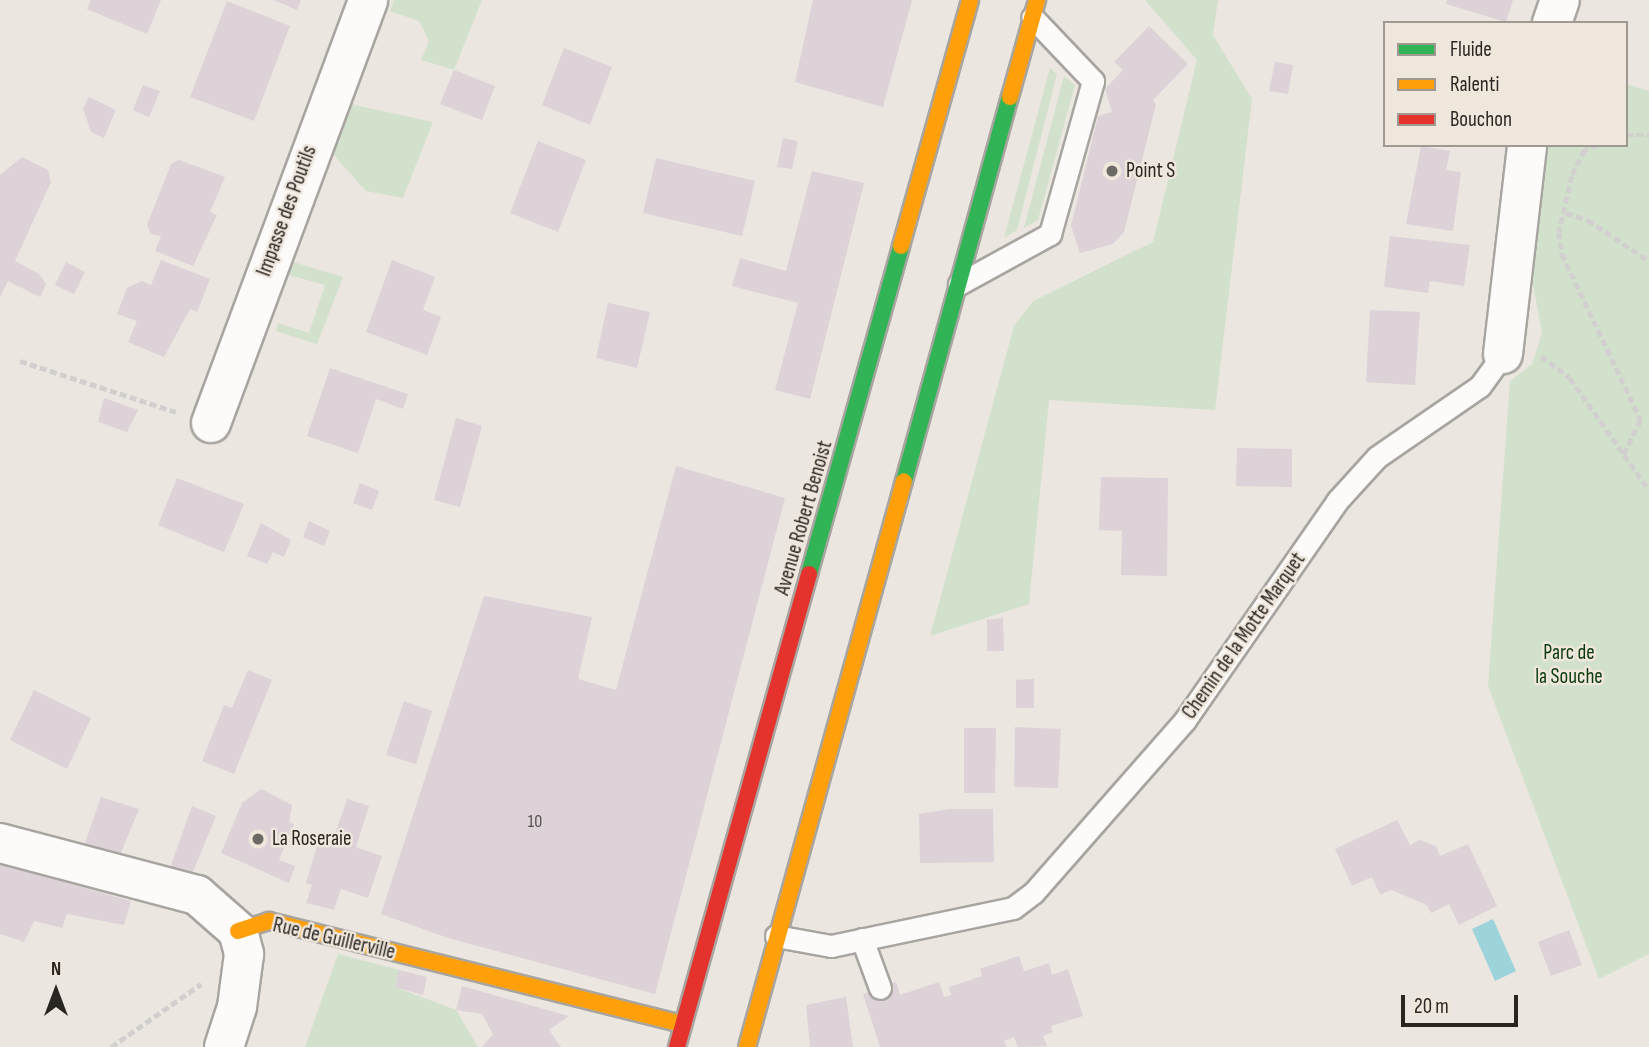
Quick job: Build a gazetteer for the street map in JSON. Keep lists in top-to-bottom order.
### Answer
{
  "streets": {
    "main road": ["Avenue Robert Benoist", "Rue de Guillerville"],
    "street": ["Impasse des Poutils", "Chemin de la Motte Marquet"]
  },
  "crossings": [
    ["Avenue Robert Benoist", "Rue de Guillerville"]
  ],
  "parks": ["Parc de la Souche"],
  "places": ["Point S", "La Roseraie"],
  "house_numbers": ["10"],
  "legend": ["Fluide", "Ralenti", "Bouchon"],
  "scale_bar": "20 m",
  "north": "top"
}
